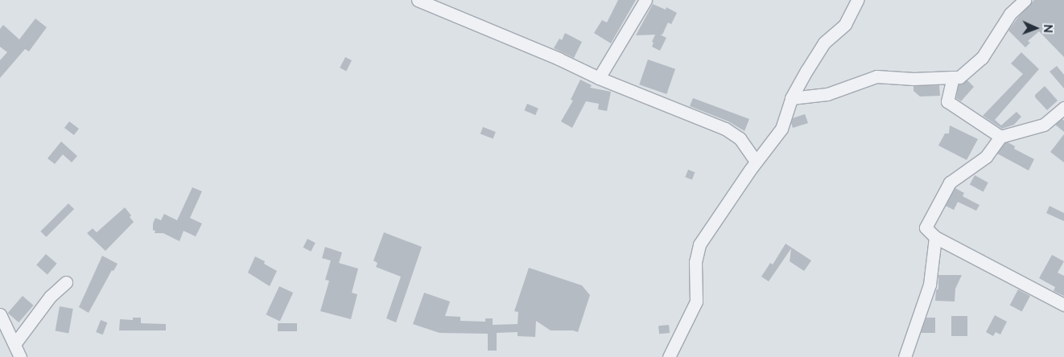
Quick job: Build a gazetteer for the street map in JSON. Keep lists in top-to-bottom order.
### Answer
{
  "north": "right"
}
